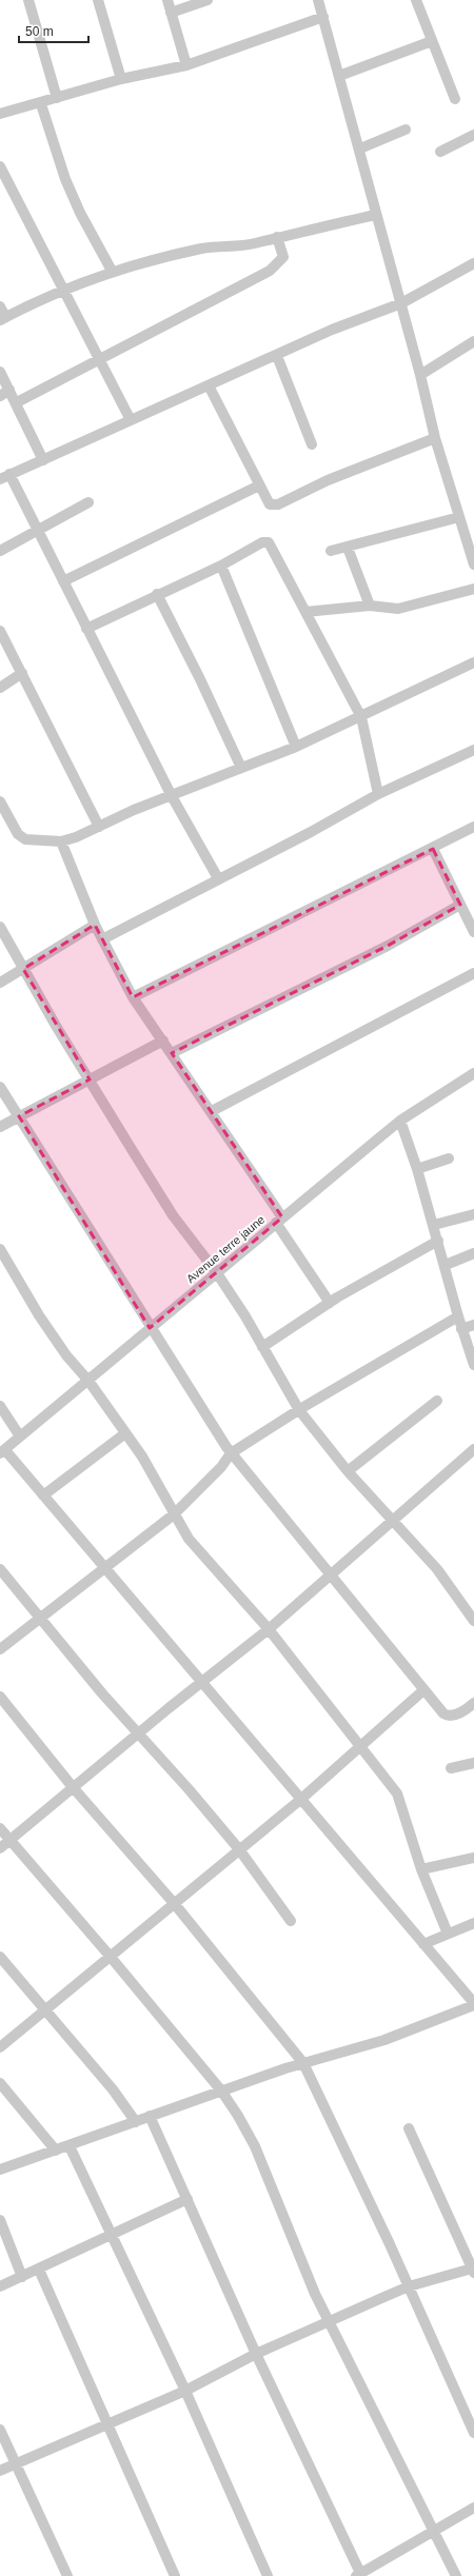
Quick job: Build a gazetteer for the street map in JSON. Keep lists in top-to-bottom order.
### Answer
{
  "streets": {
    "street": ["Avenue terre jaune"]
  },
  "scale_bar": "50 m"
}
